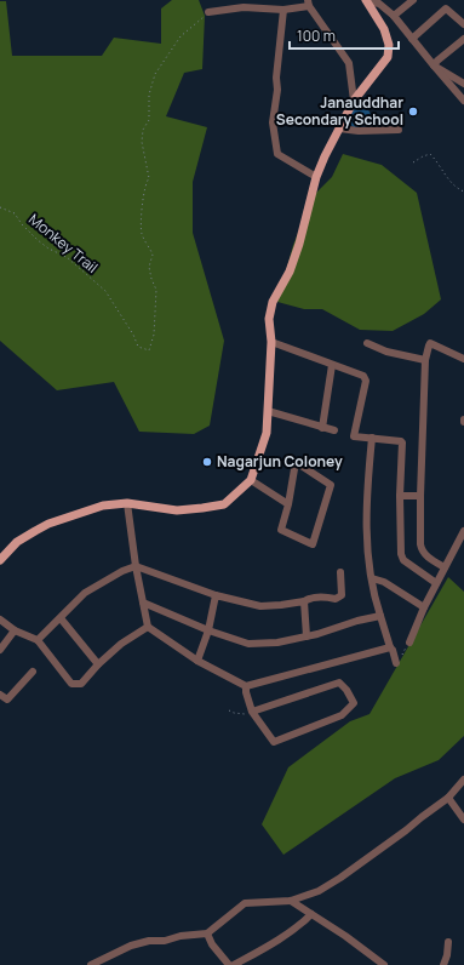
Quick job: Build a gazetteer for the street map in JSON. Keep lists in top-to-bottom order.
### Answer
{
  "streets": {
    "path": ["Monkey Trail"]
  },
  "places": ["Janauddhar Secondary School", "Nagarjun Coloney"],
  "scale_bar": "100 m"
}
